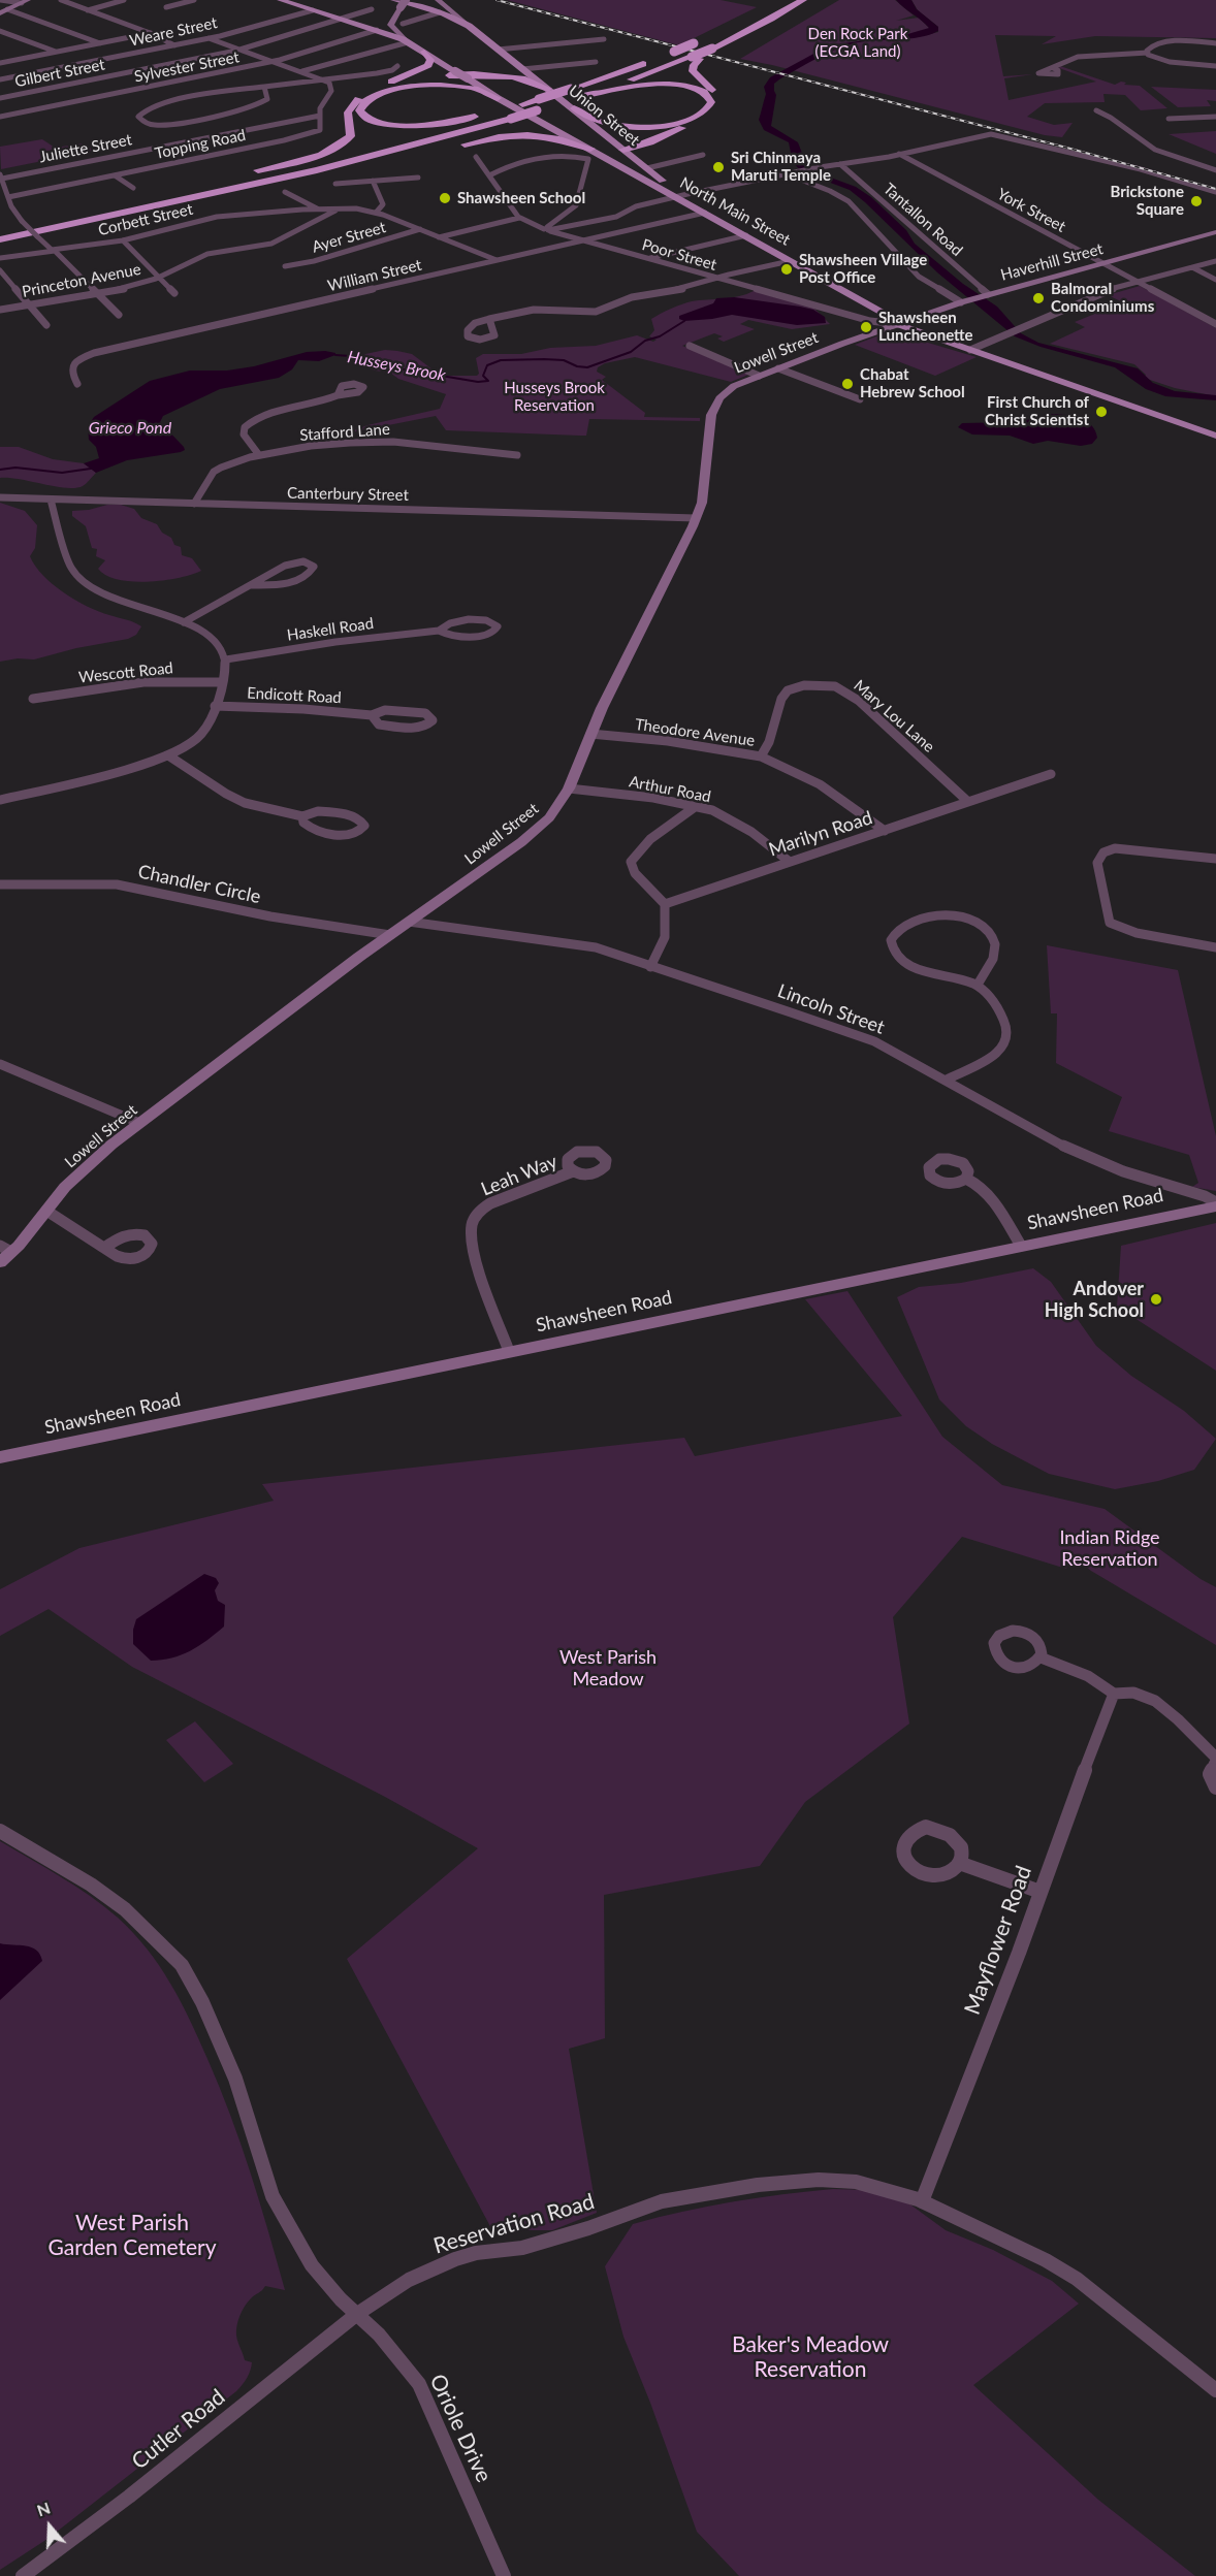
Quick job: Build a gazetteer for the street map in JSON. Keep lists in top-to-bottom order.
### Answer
{
  "streets": {
    "main road": [
      "Union Street",
      "North Main Street",
      "Haverhill Street",
      "Lowell Street",
      "Shawsheen Road"
    ],
    "street": [
      "Weare Street",
      "Sylvester Street",
      "Gilbert Street",
      "Topping Road",
      "Juliette Street",
      "York Street",
      "Corbett Street",
      "Tantallon Road",
      "Ayer Street",
      "Poor Street",
      "William Street",
      "Princeton Avenue",
      "Stafford Lane",
      "Canterbury Street",
      "Haskell Road",
      "Wescott Road",
      "Endicott Road",
      "Mary Lou Lane",
      "Theodore Avenue",
      "Arthur Road",
      "Marilyn Road",
      "Chandler Circle",
      "Lincoln Street",
      "Leah Way",
      "Mayflower Road",
      "Reservation Road",
      "Oriole Drive",
      "Cutler Road"
    ]
  },
  "crossings": [
    ["Weare Street", "North Main Street"],
    ["Sylvester Street", "North Main Street"],
    ["Gilbert Street", "North Main Street"],
    ["Union Street", "North Main Street"],
    ["Union Street", "William Street"],
    ["Topping Road", "Juliette Street"],
    ["York Street", "Haverhill Street"],
    ["North Main Street", "Poor Street"],
    ["North Main Street", "Haverhill Street"],
    ["North Main Street", "William Street"],
    ["North Main Street", "Lowell Street"],
    ["Corbett Street", "Ayer Street"],
    ["Corbett Street", "William Street"],
    ["Corbett Street", "Princeton Avenue"],
    ["Tantallon Road", "Haverhill Street"],
    ["Poor Street", "Haverhill Street"],
    ["Poor Street", "William Street"],
    ["Poor Street", "Lowell Street"],
    ["Haverhill Street", "Lowell Street"],
    ["Lowell Street", "Canterbury Street"],
    ["Lowell Street", "Theodore Avenue"],
    ["Lowell Street", "Arthur Road"],
    ["Lowell Street", "Chandler Circle"],
    ["Lowell Street", "Lincoln Street"],
    ["Stafford Lane", "Canterbury Street"],
    ["Mary Lou Lane", "Theodore Avenue"],
    ["Mary Lou Lane", "Marilyn Road"],
    ["Theodore Avenue", "Marilyn Road"],
    ["Arthur Road", "Marilyn Road"],
    ["Lincoln Street", "Shawsheen Road"],
    ["Leah Way", "Shawsheen Road"],
    ["Mayflower Road", "Reservation Road"],
    ["Reservation Road", "Oriole Drive"],
    ["Reservation Road", "Cutler Road"],
    ["Oriole Drive", "Cutler Road"]
  ],
  "water": ["Husseys Brook", "Grieco Pond"],
  "parks": [
    "Den Rock Park (ECGA Land)",
    "Husseys Brook Reservation",
    "Indian Ridge Reservation",
    "West Parish Meadow",
    "West Parish Garden Cemetery",
    "Baker's Meadow Reservation"
  ],
  "places": [
    "Sri Chinmaya Maruti Temple",
    "Shawsheen School",
    "Brickstone Square",
    "Shawsheen Village Post Office",
    "Balmoral Condominiums",
    "Shawsheen Luncheonette",
    "Chabat Hebrew School",
    "First Church of Christ Scientist",
    "Andover High School"
  ],
  "north": "top"
}
